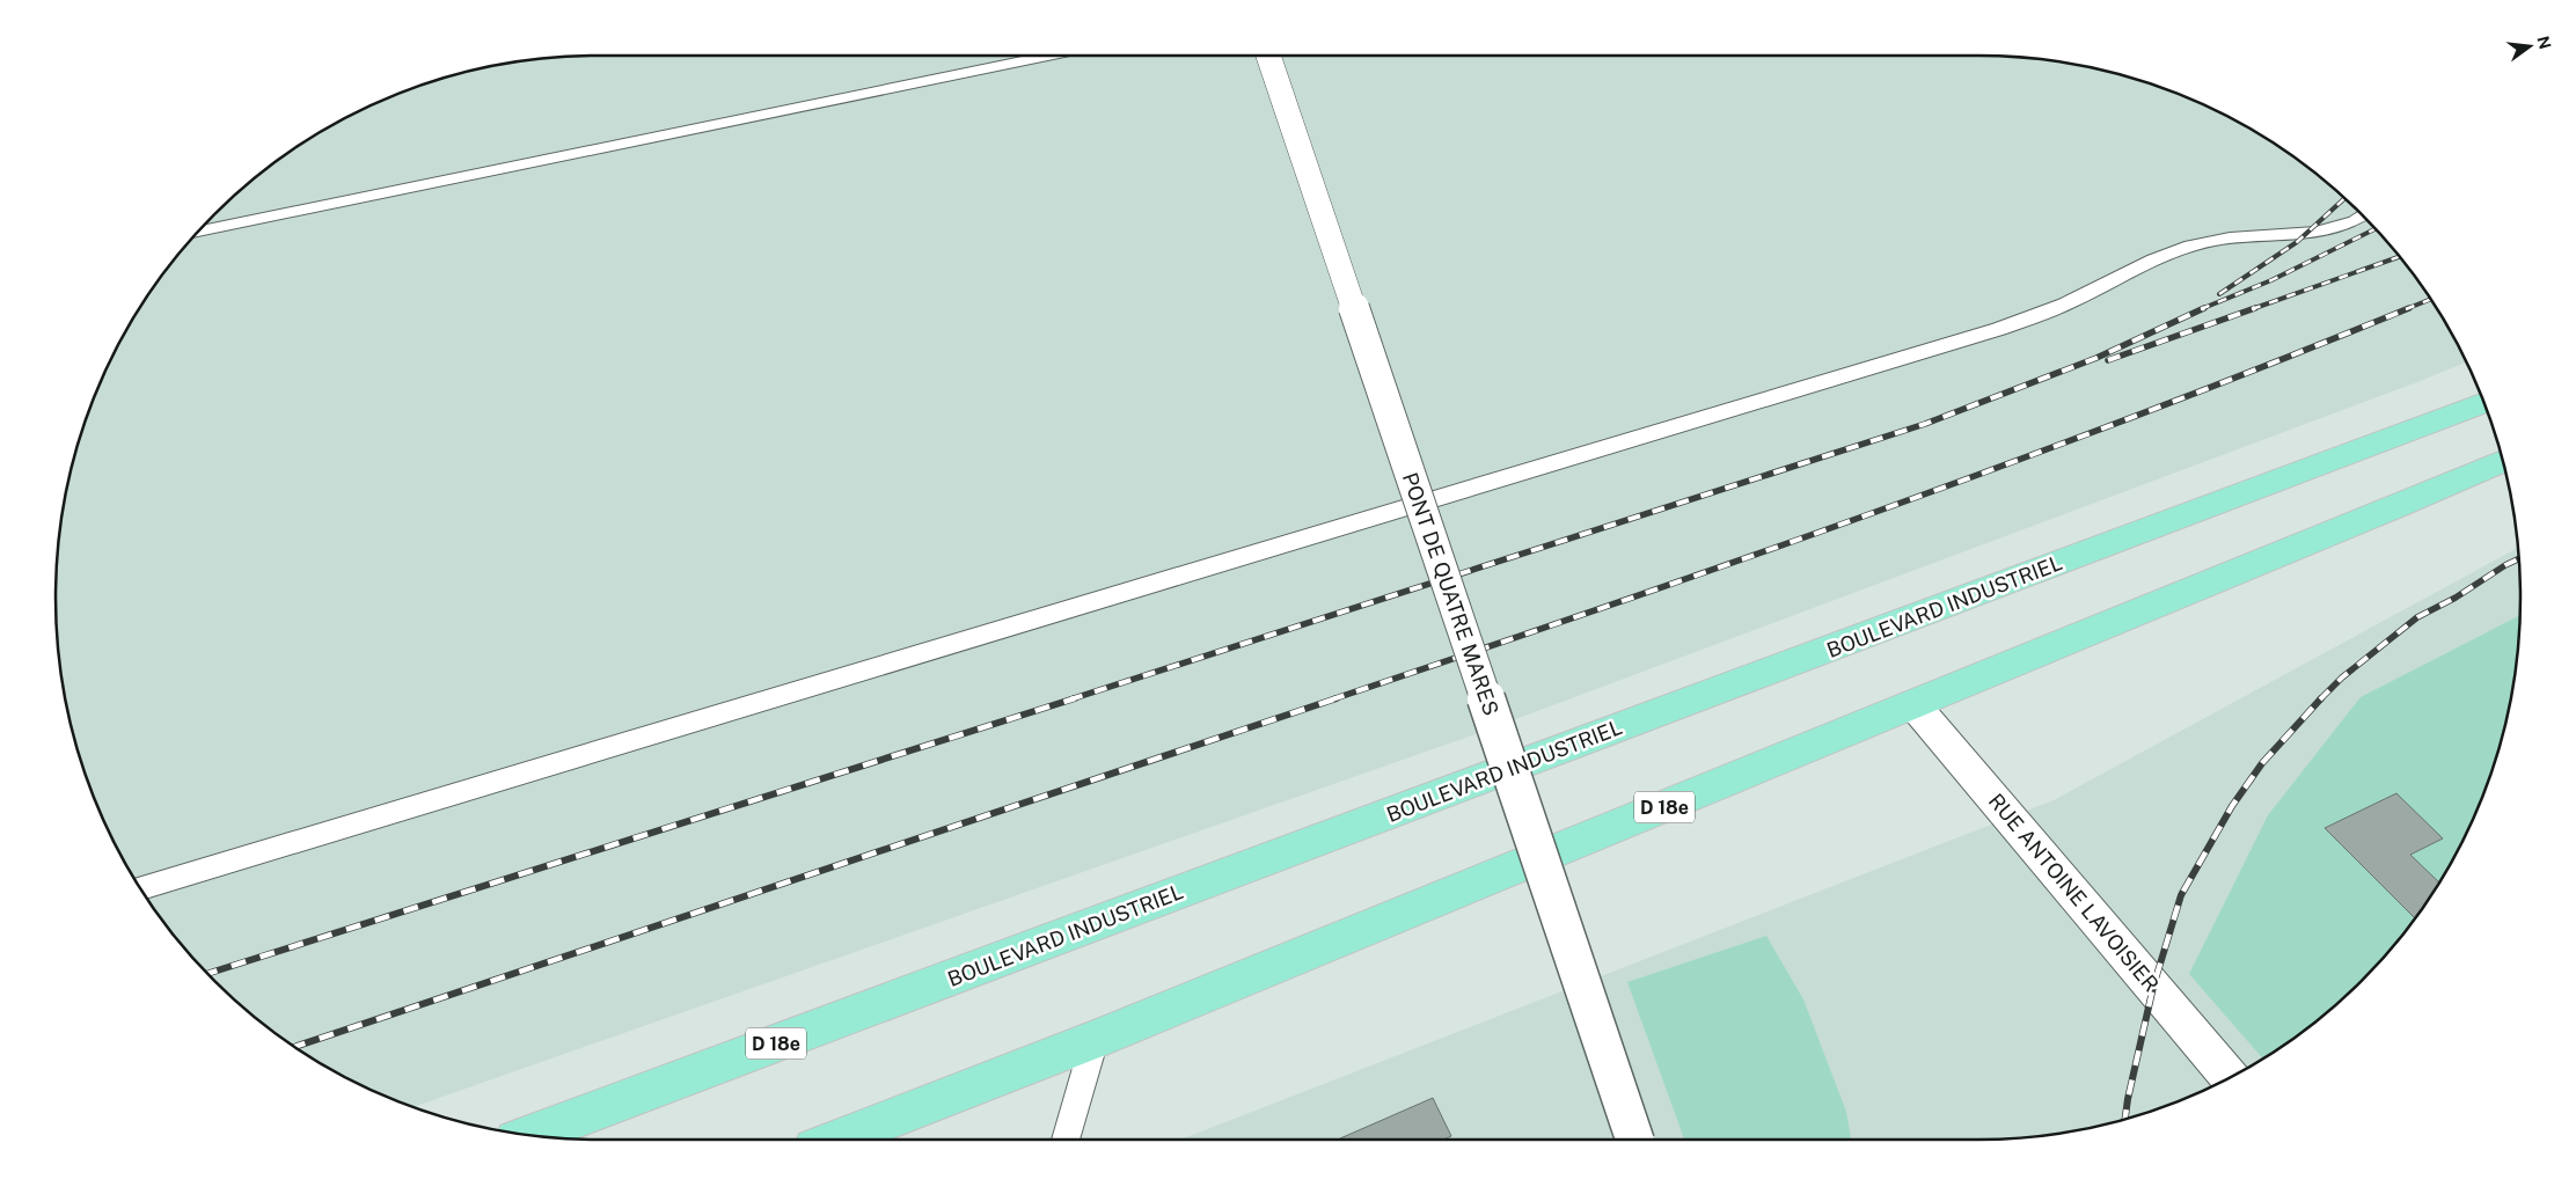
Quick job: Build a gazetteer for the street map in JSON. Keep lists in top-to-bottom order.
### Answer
{
  "streets": {
    "main road": [
      "PONT DE QUATRE MARES",
      "BOULEVARD INDUSTRIEL",
      "D 18e",
      "RUE ANTOINE LAVOISIER"
    ]
  },
  "crossings": [
    ["D 18e", "RUE ANTOINE LAVOISIER"]
  ],
  "north": "right"
}
